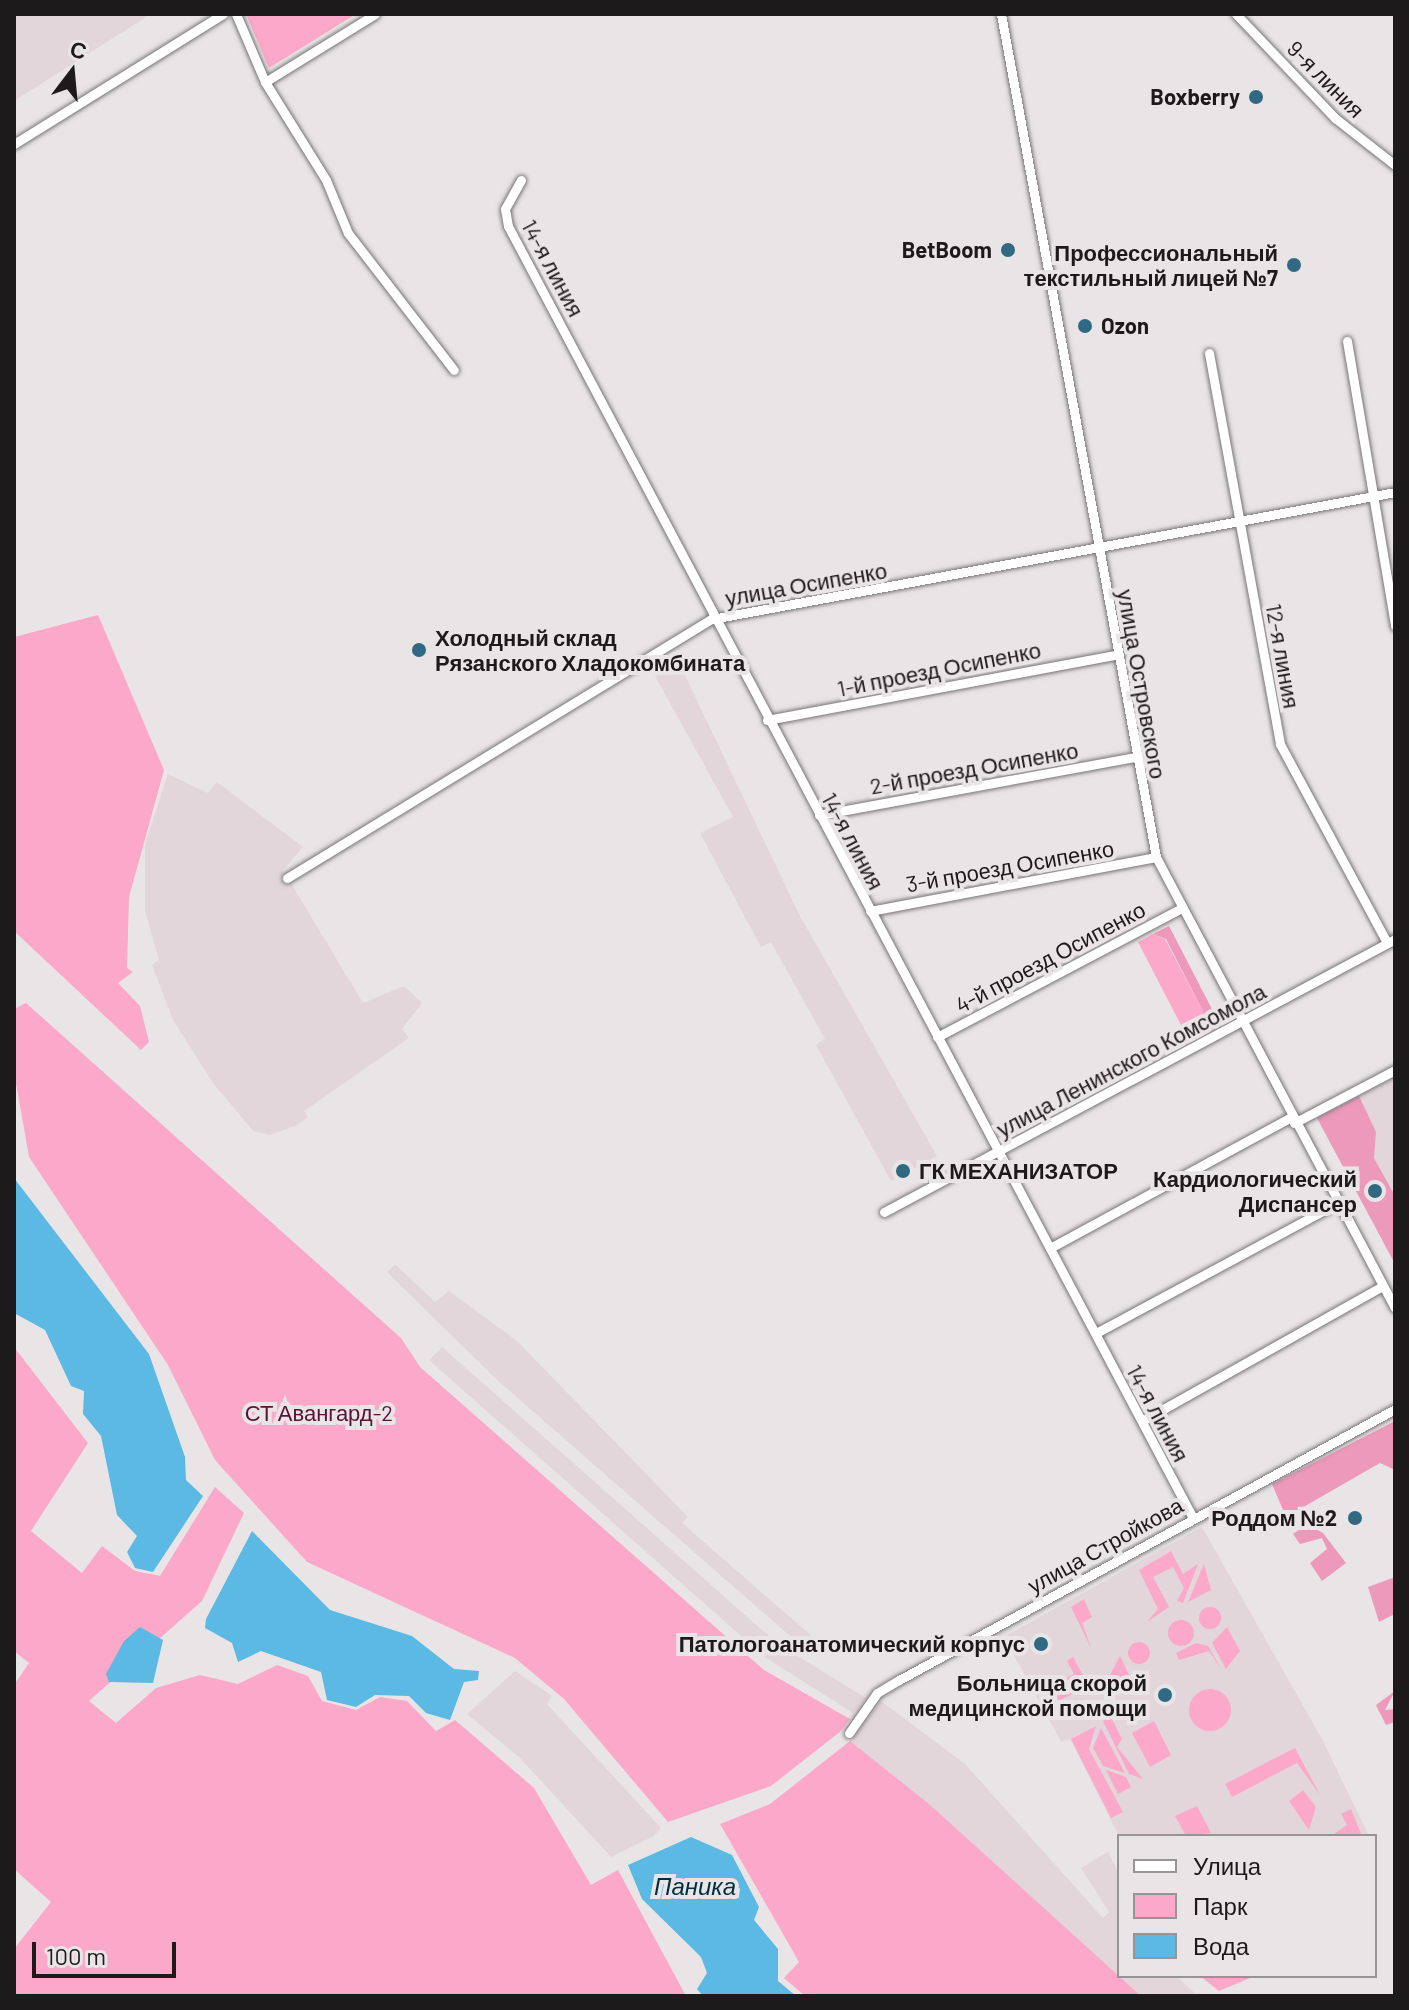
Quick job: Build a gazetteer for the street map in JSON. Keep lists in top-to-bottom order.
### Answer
{
  "streets": {
    "street": [
      "9-я линия",
      "14-я линия",
      "улица Осипенко",
      "12-я линия",
      "1-й проезд Осипенко",
      "улица Островского",
      "2-й проезд Осипенко",
      "3-й проезд Осипенко",
      "4-й проезд Осипенко",
      "улица Ленинского Комсомола",
      "улица Стройкова"
    ]
  },
  "crossings": [
    ["14-я линия", "улица Осипенко"],
    ["14-я линия", "1-й проезд Осипенко"],
    ["14-я линия", "2-й проезд Осипенко"],
    ["14-я линия", "3-й проезд Осипенко"],
    ["14-я линия", "4-й проезд Осипенко"],
    ["14-я линия", "улица Ленинского Комсомола"],
    ["14-я линия", "улица Стройкова"],
    ["улица Осипенко", "12-я линия"],
    ["улица Осипенко", "улица Островского"],
    ["12-я линия", "улица Ленинского Комсомола"],
    ["1-й проезд Осипенко", "улица Островского"],
    ["улица Островского", "2-й проезд Осипенко"],
    ["улица Островского", "3-й проезд Осипенко"],
    ["улица Островского", "4-й проезд Осипенко"],
    ["улица Островского", "улица Ленинского Комсомола"]
  ],
  "water": ["Паника"],
  "parks": ["СТ Авангард-2"],
  "places": [
    "Boxberry",
    "BetBoom",
    "Профессиональный текстильный лицей №7",
    "Ozon",
    "Холодный склад Рязанского Хладокомбината",
    "ГК МЕХАНИЗАТОР",
    "Кардиологический Диспансер",
    "Роддом №2",
    "Патологоанатомический корпус",
    "Больница скорой медицинской помощи"
  ],
  "legend": ["Улица", "Парк", "Вода"],
  "scale_bar": "100 m",
  "north": "top"
}
